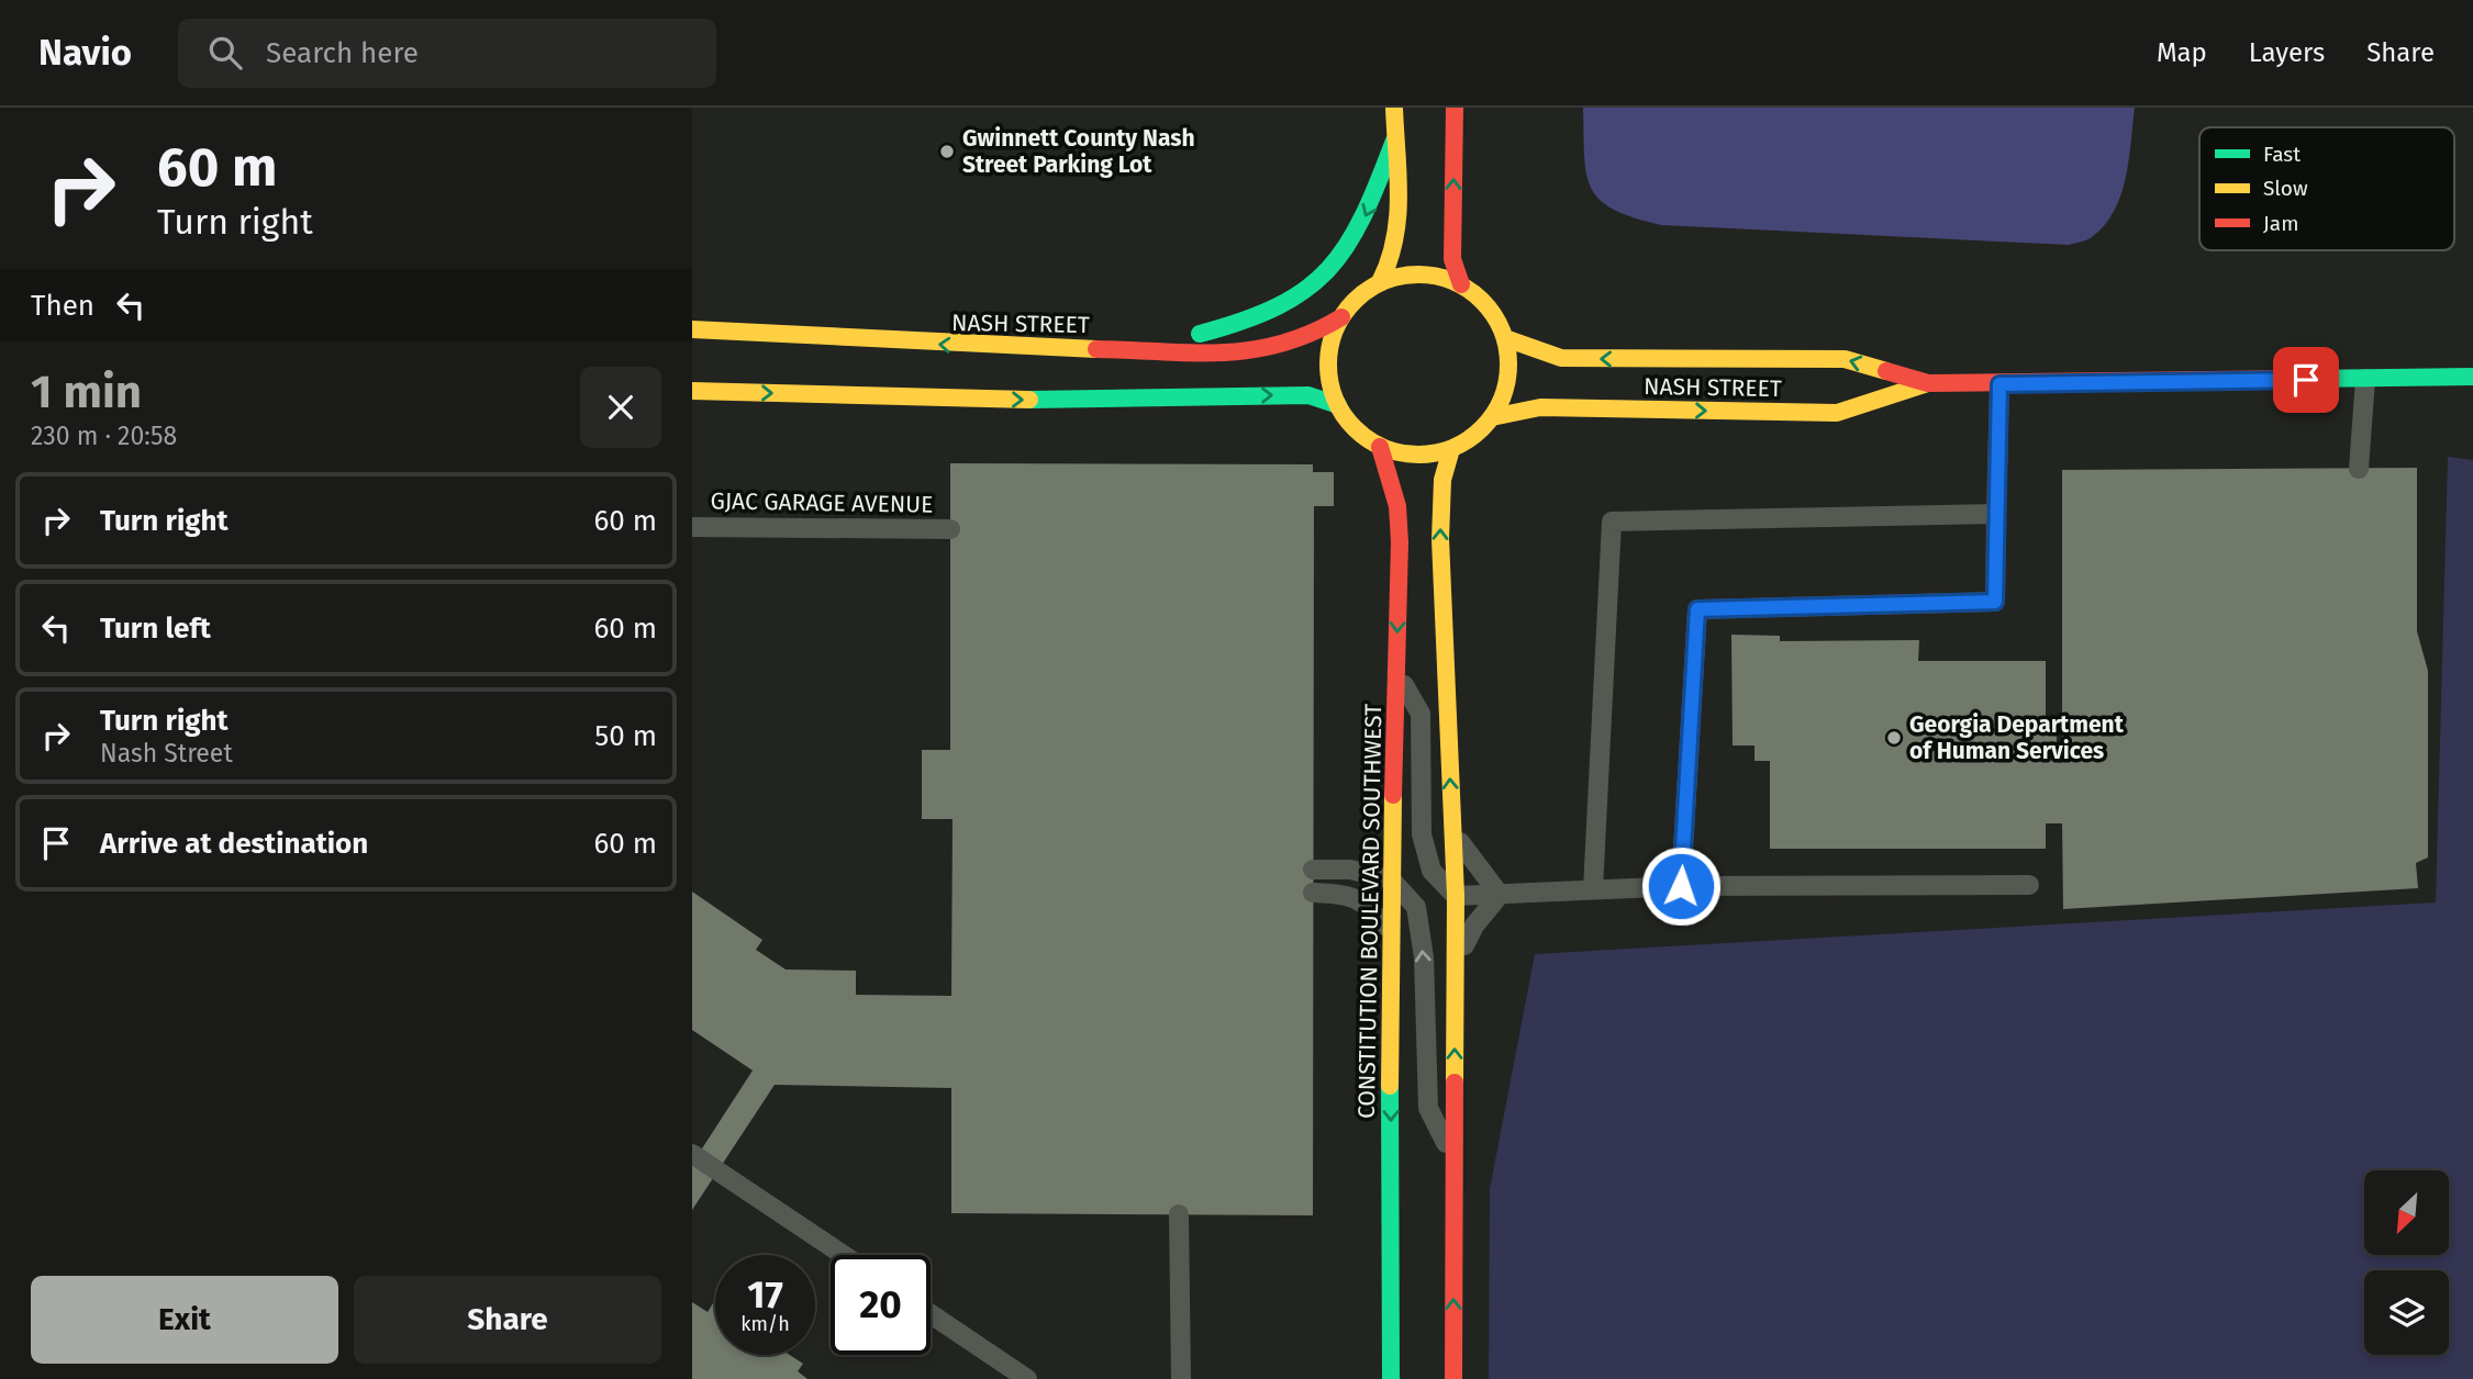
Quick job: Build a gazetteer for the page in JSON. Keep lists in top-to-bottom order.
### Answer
{
  "streets": {
    "street": ["NASH STREET", "CONSTITUTION BOULEVARD SOUTHWEST"],
    "lane": ["GJAC GARAGE AVENUE"]
  },
  "crossings": [
    ["NASH STREET", "CONSTITUTION BOULEVARD SOUTHWEST"]
  ],
  "places": ["Gwinnett County Nash Street Parking Lot", "Georgia Department of Human Services"],
  "legend": ["Fast", "Slow", "Jam"],
  "north": "bottom left",
  "page": {
    "header": "Navio",
    "search": "Search here",
    "nav": ["Map", "Layers", "Share"],
    "turn": ["60 m", "Turn right"],
    "then": "Then",
    "heading": ["1 min", "230 m · 20:58"],
    "list": [
      {
        "name": "Turn right",
        "value": "60 m"
      },
      {
        "name": "Turn left",
        "value": "60 m"
      },
      {
        "name": "Turn right",
        "note": "Nash Street",
        "value": "50 m"
      },
      {
        "name": "Arrive at destination",
        "value": "60 m"
      }
    ],
    "speed": "17 km/h",
    "limit": "20",
    "buttons": ["Exit", "Share"]
  }
}
